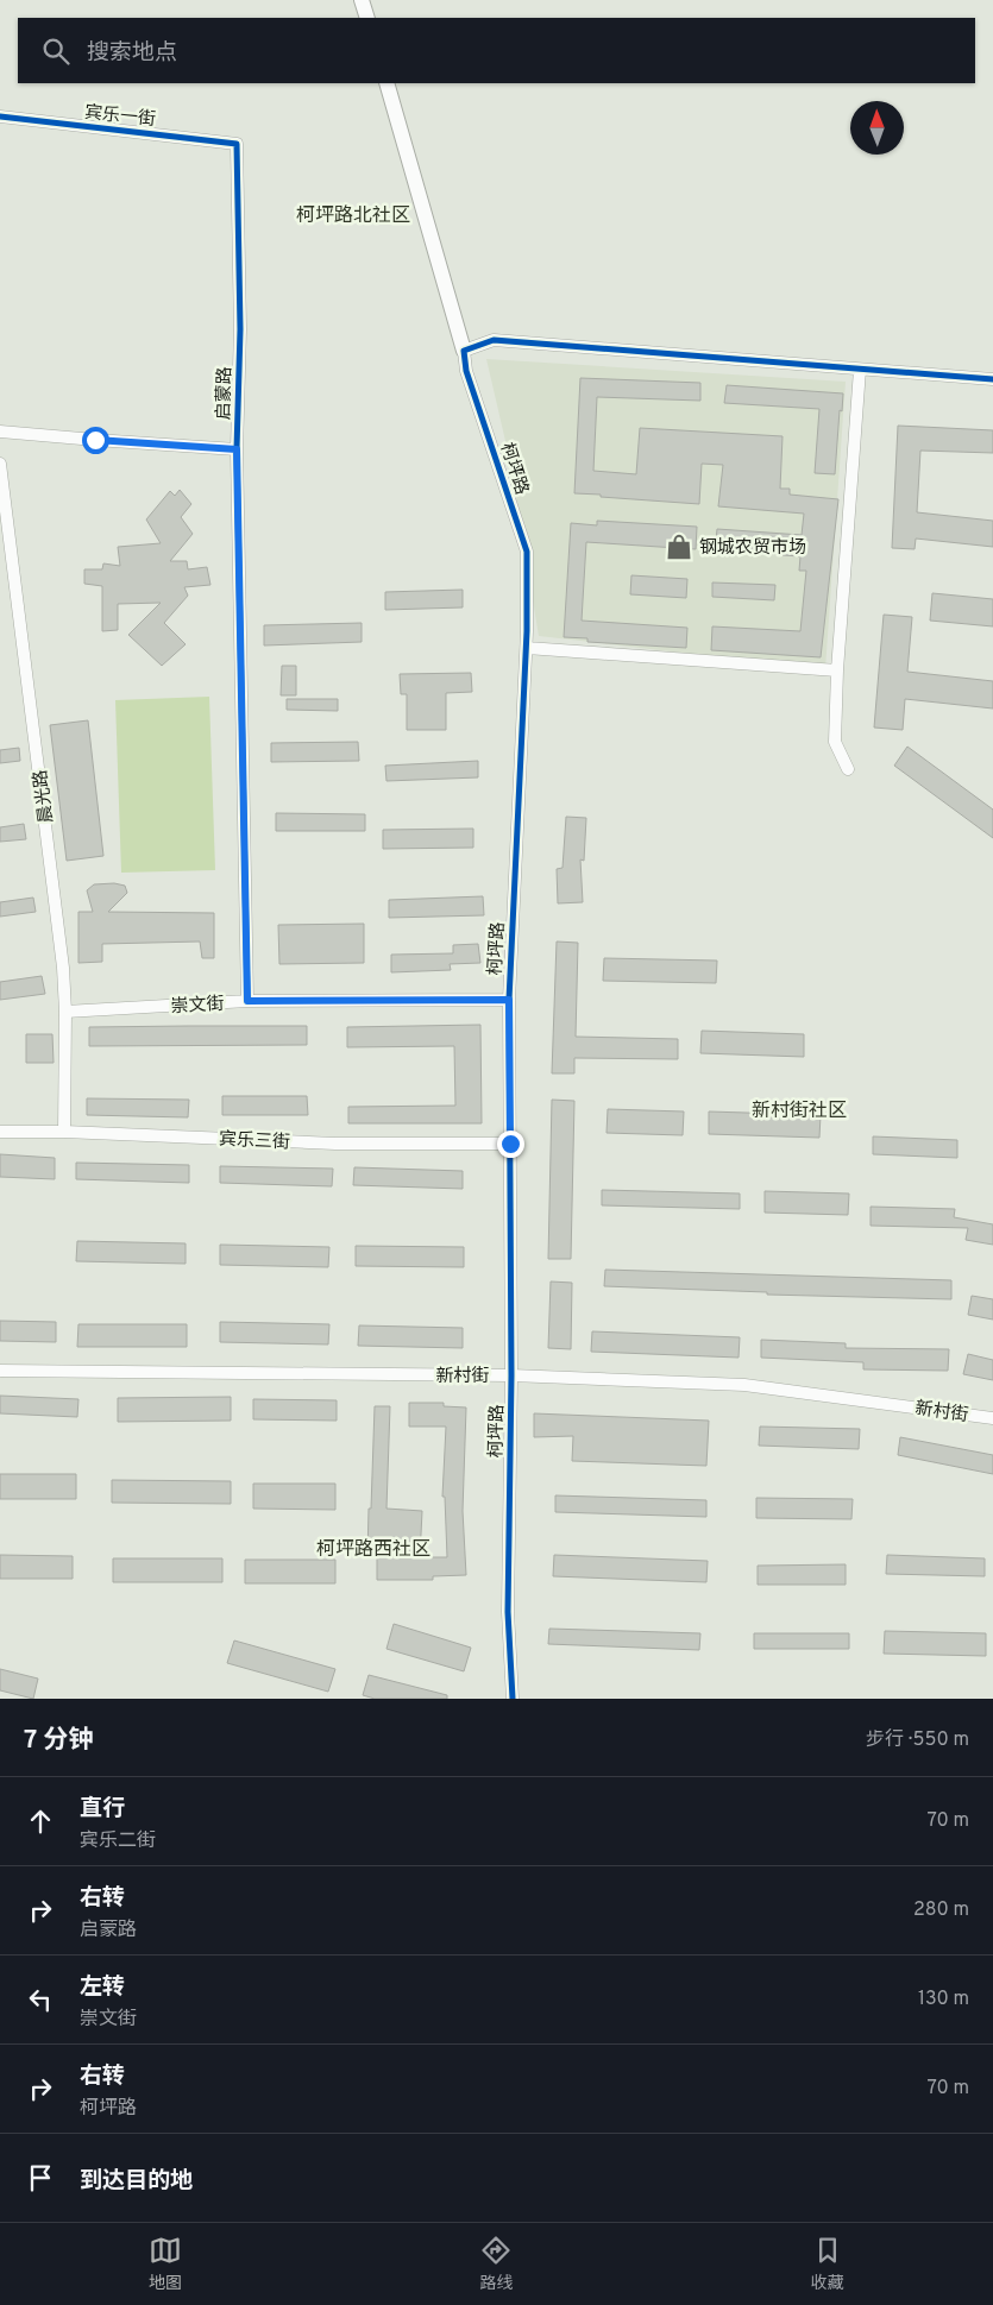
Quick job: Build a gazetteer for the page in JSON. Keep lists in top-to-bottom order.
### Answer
{
  "streets": {
    "street": [
      "宾乐一街",
      "启蒙路",
      "柯坪路",
      "晨光路",
      "崇文街",
      "宾乐三街",
      "新村街"
    ]
  },
  "crossings": [
    ["宾乐一街", "启蒙路"],
    ["启蒙路", "崇文街"],
    ["柯坪路", "崇文街"],
    ["柯坪路", "宾乐三街"],
    ["柯坪路", "新村街"],
    ["晨光路", "崇文街"],
    ["晨光路", "宾乐三街"]
  ],
  "districts": ["柯坪路北社区", "新村街社区", "柯坪路西社区"],
  "places": {
    "shop": ["钢城农贸市场"]
  },
  "north": "top",
  "page": {
    "search": "搜索地点",
    "heading": ["7 分钟", "步行 · 550 m"],
    "list": [
      ["直行", "宾乐二街", "70 m"],
      ["右转", "启蒙路", "280 m"],
      ["左转", "崇文街", "130 m"],
      ["右转", "柯坪路", "70 m"],
      "到达目的地"
    ],
    "nav": ["地图", "路线", "收藏"]
  }
}
